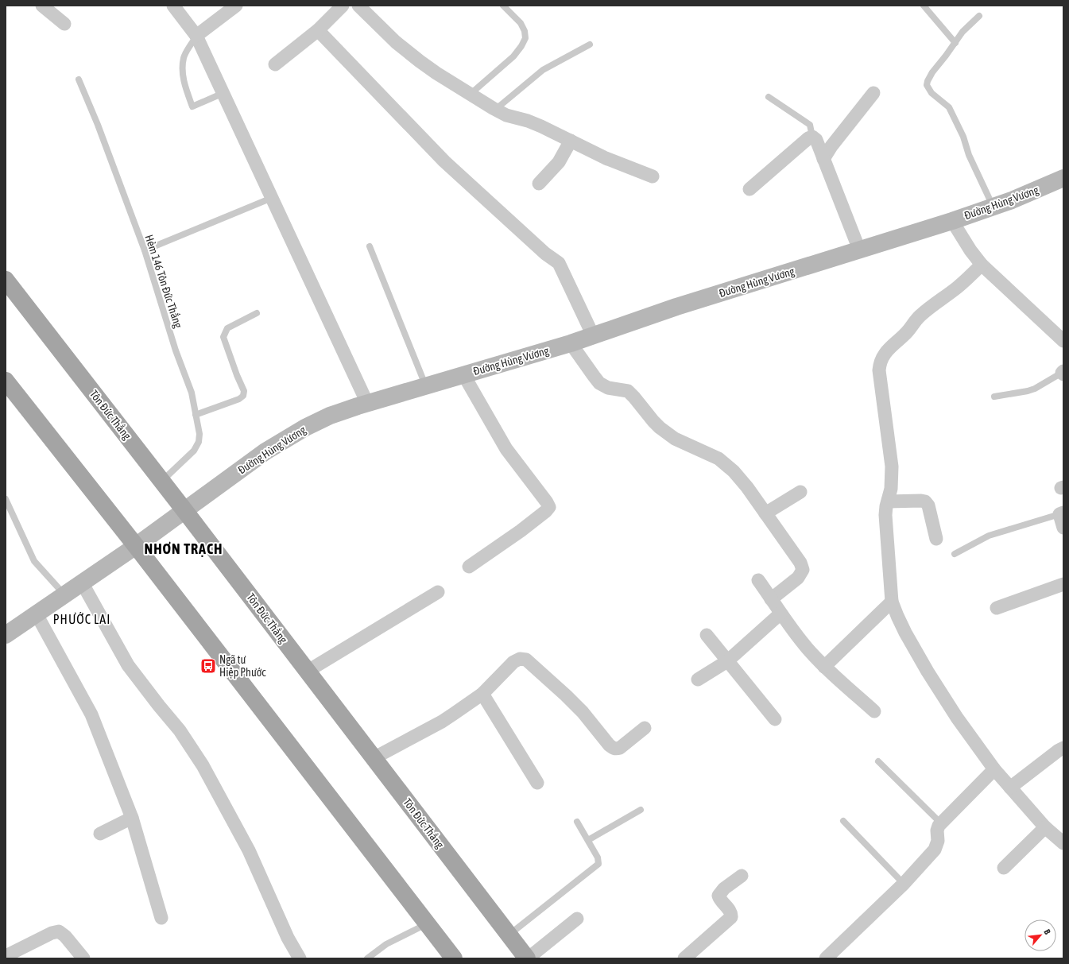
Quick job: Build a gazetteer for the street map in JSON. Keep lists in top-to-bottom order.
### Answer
{
  "streets": {
    "main road": ["Tôn Đức Thắng"],
    "street": ["Đường Hùng Vương"],
    "lane": ["Hẻm 146 Tôn Đức Thắng"]
  },
  "crossings": [
    ["Đường Hùng Vương", "Tôn Đức Thắng"],
    ["Hẻm 146 Tôn Đức Thắng", "Tôn Đức Thắng"]
  ],
  "districts": ["NHƠN TRẠCH", "PHƯỚC LAI"],
  "places": {
    "bus stop": ["Ngã tư Hiệp Phước"]
  },
  "north": "top right"
}
